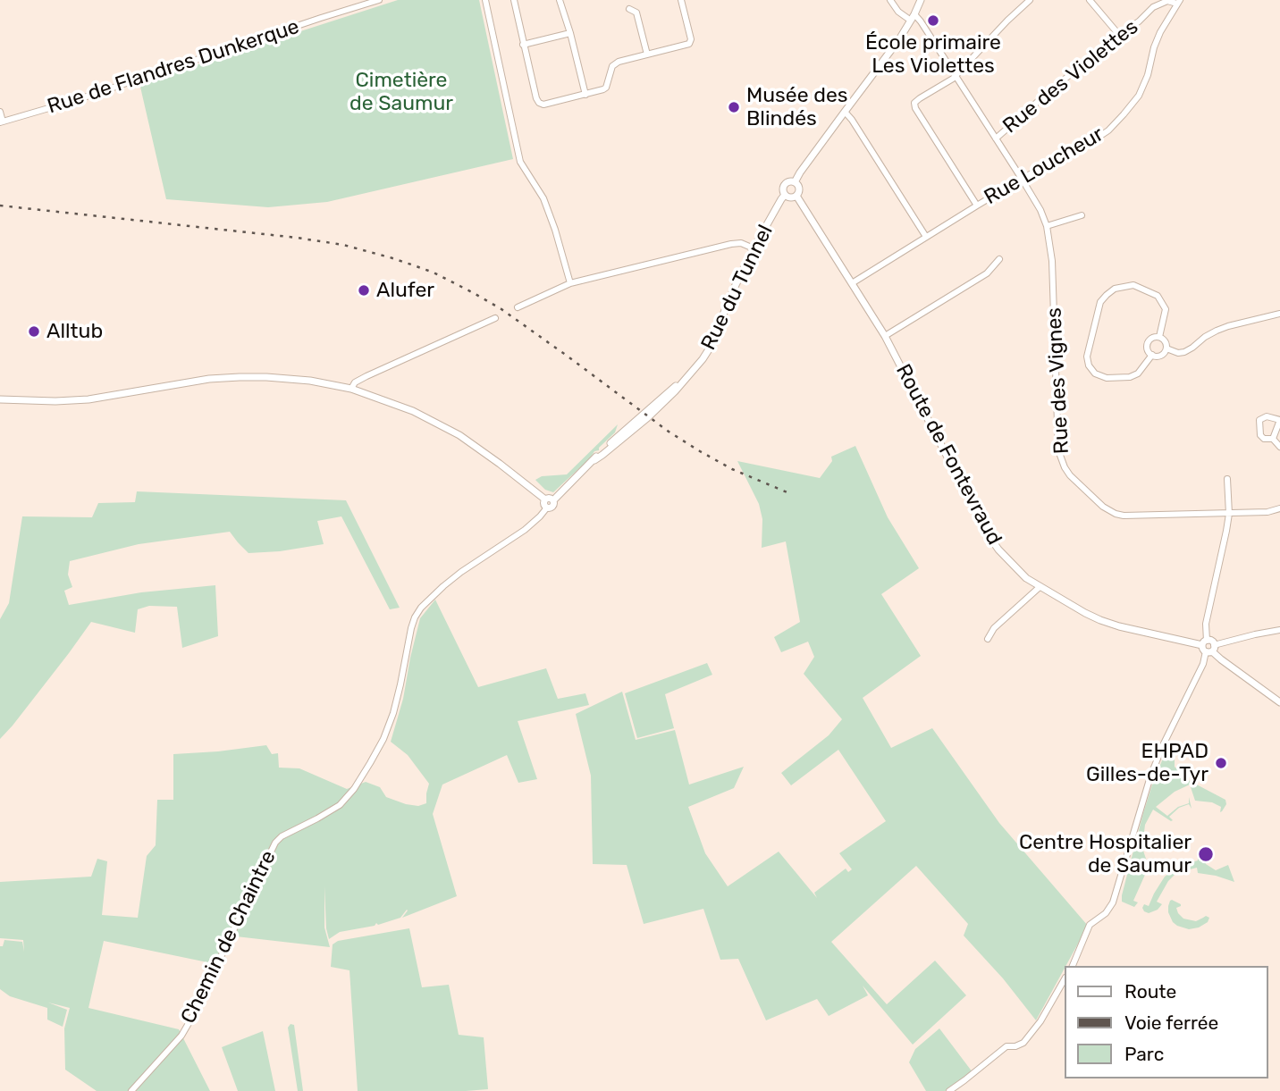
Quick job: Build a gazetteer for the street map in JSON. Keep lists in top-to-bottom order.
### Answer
{
  "streets": {
    "street": [
      "Rue de Flandres Dunkerque",
      "Rue des Violettes",
      "Rue Loucheur",
      "Rue du Tunnel",
      "Rue des Vignes",
      "Route de Fontevraud",
      "Chemin de Chaintre"
    ]
  },
  "crossings": [
    ["Rue des Violettes", "Rue Loucheur"],
    ["Rue des Violettes", "Rue des Vignes"],
    ["Rue Loucheur", "Rue des Vignes"],
    ["Rue Loucheur", "Route de Fontevraud"],
    ["Rue du Tunnel", "Route de Fontevraud"],
    ["Rue du Tunnel", "Chemin de Chaintre"]
  ],
  "parks": ["Cimetière de Saumur"],
  "places": [
    "École primaire Les Violettes",
    "Musée des Blindés",
    "Alufer",
    "Alltub",
    "EHPAD Gilles-de-Tyr",
    "Centre Hospitalier de Saumur"
  ],
  "legend": ["Route", "Voie ferrée", "Parc"]
}
